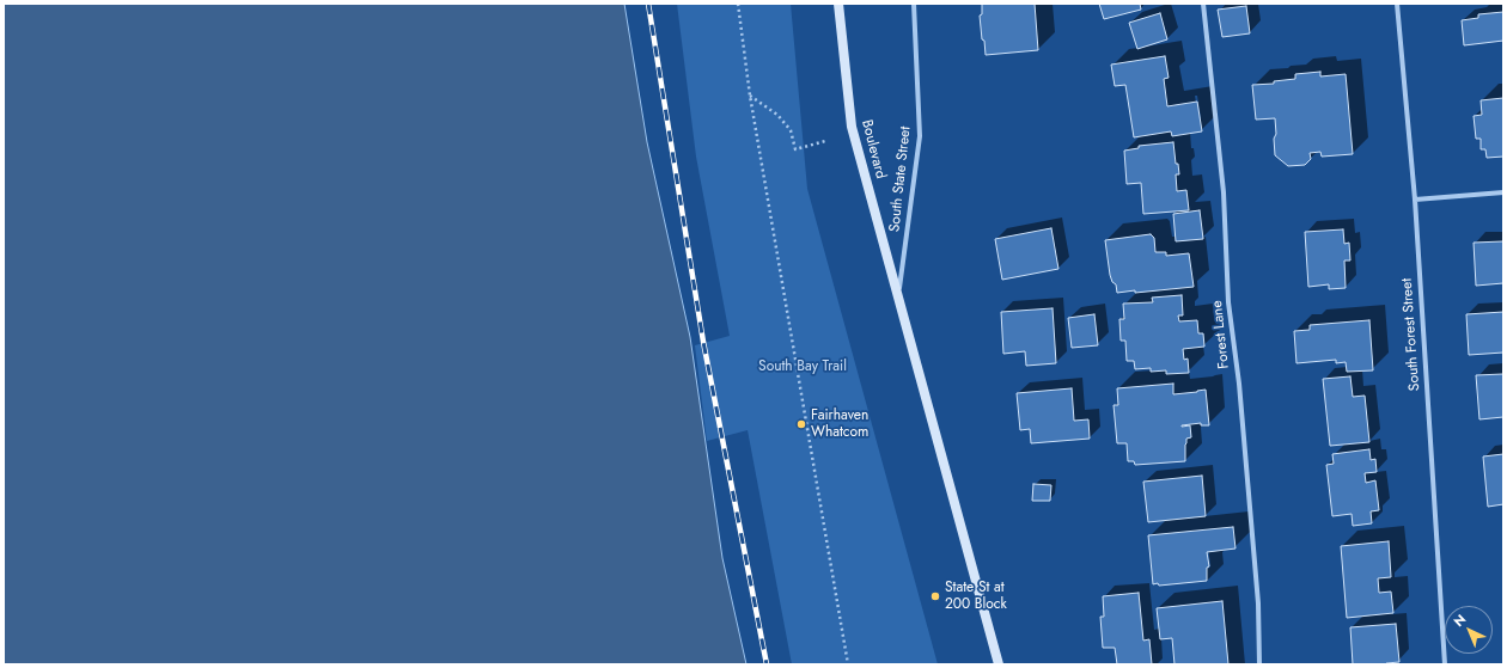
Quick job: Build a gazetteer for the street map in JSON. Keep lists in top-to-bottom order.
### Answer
{
  "streets": {
    "main road": ["Boulevard"],
    "street": ["South State Street", "Forest Lane", "South Forest Street"]
  },
  "crossings": [
    ["Boulevard", "South State Street"]
  ],
  "parks": ["South Bay Trail"],
  "places": ["Fairhaven Whatcom", "State St at 200 Block"],
  "north": "top left"
}
